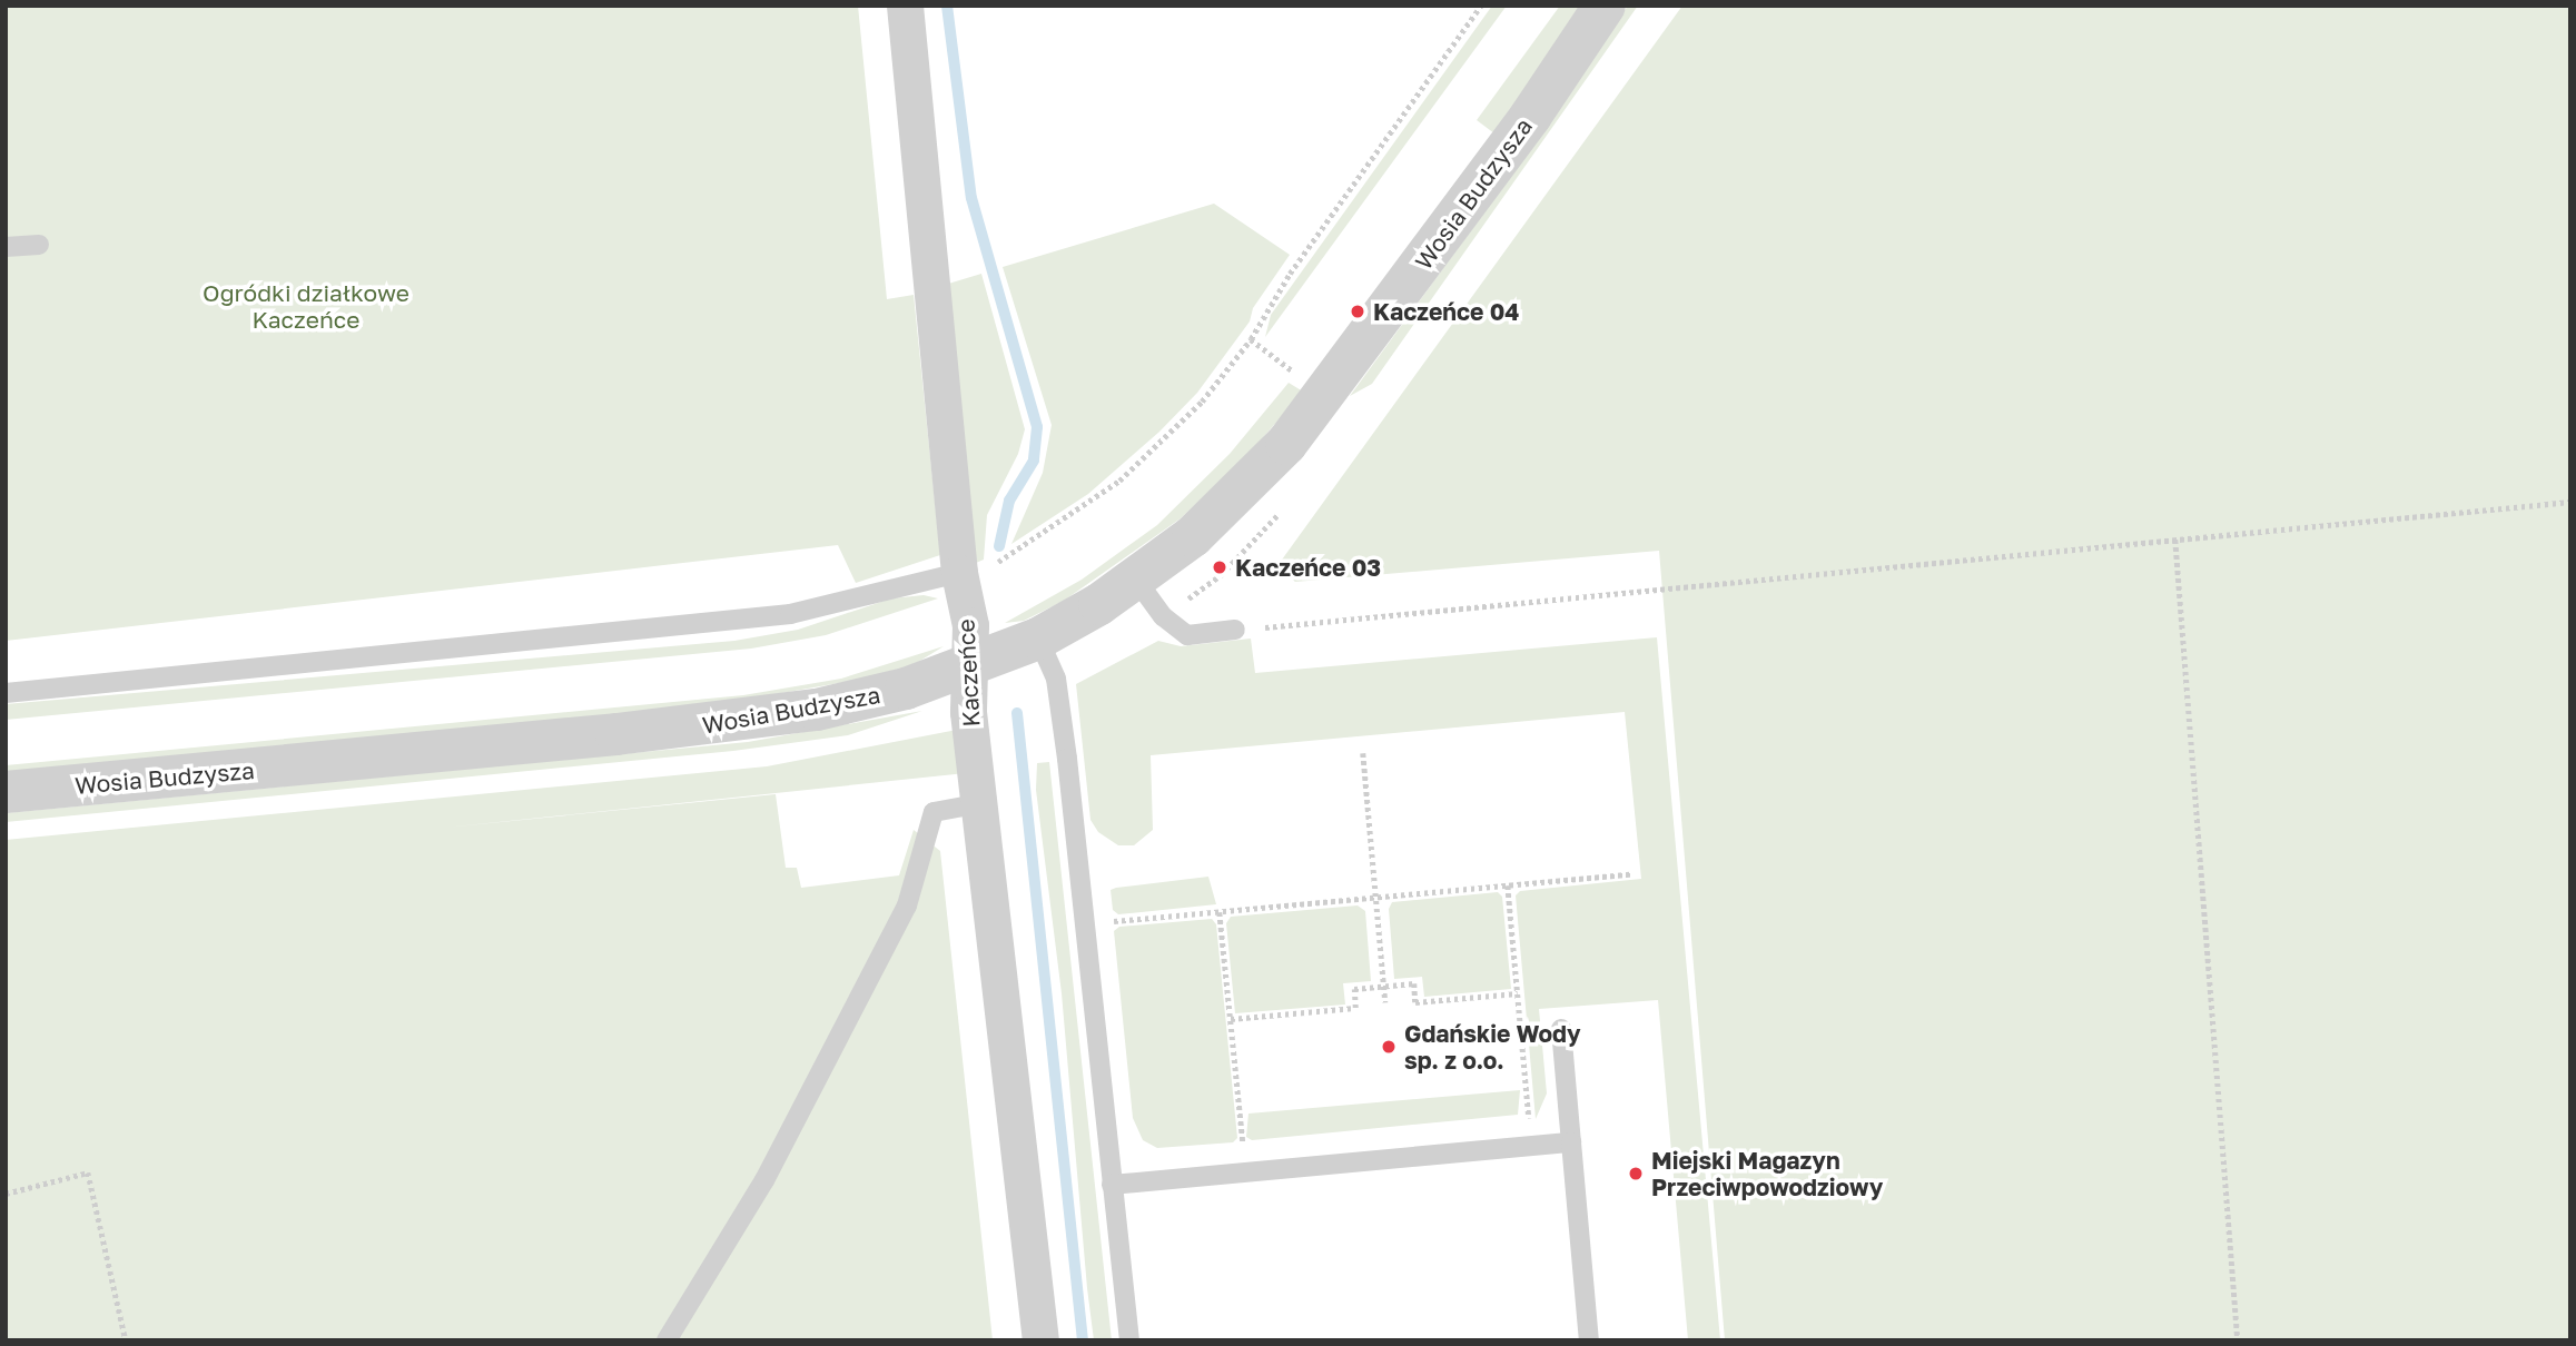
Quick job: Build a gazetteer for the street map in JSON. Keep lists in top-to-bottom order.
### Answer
{
  "streets": {
    "street": ["Wosia Budzysza", "Kaczeńce"]
  },
  "crossings": [
    ["Wosia Budzysza", "Kaczeńce"]
  ],
  "parks": ["Ogródki działkowe Kaczeńce"],
  "places": [
    "Kaczeńce 04",
    "Kaczeńce 03",
    "Gdańskie Wody sp. z o.o.",
    "Miejski Magazyn Przeciwpowodziowy"
  ]
}
